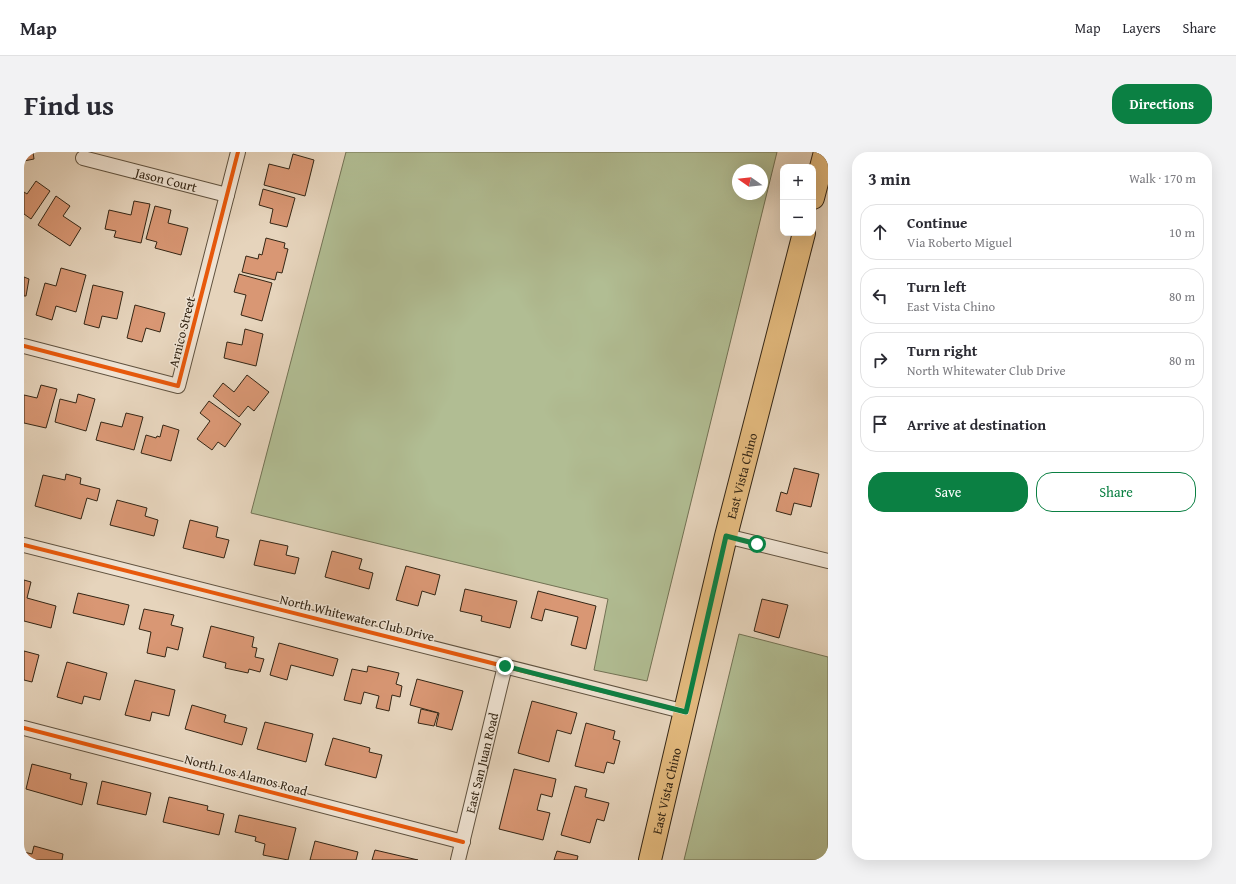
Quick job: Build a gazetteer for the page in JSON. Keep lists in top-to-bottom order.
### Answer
{
  "streets": {
    "main road": ["East Vista Chino"],
    "street": [
      "Jason Court",
      "Arnico Street",
      "North Whitewater Club Drive",
      "East San Juan Road",
      "North Los Alamos Road"
    ]
  },
  "crossings": [
    ["Jason Court", "Arnico Street"],
    ["East Vista Chino", "North Whitewater Club Drive"],
    ["North Whitewater Club Drive", "East San Juan Road"],
    ["East San Juan Road", "North Los Alamos Road"]
  ],
  "north": "left",
  "page": {
    "header": "Map",
    "nav": ["Map", "Layers", "Share"],
    "title": "Find us",
    "buttons": [
      "Directions",
      ["Save", "Share"]
    ],
    "heading": ["3 min", "Walk · 170 m"],
    "map_buttons": ["+", "−"],
    "list": [
      ["Continue", "Via Roberto Miguel", "10 m"],
      ["Turn left", "East Vista Chino", "80 m"],
      ["Turn right", "North Whitewater Club Drive", "80 m"],
      "Arrive at destination"
    ]
  }
}
